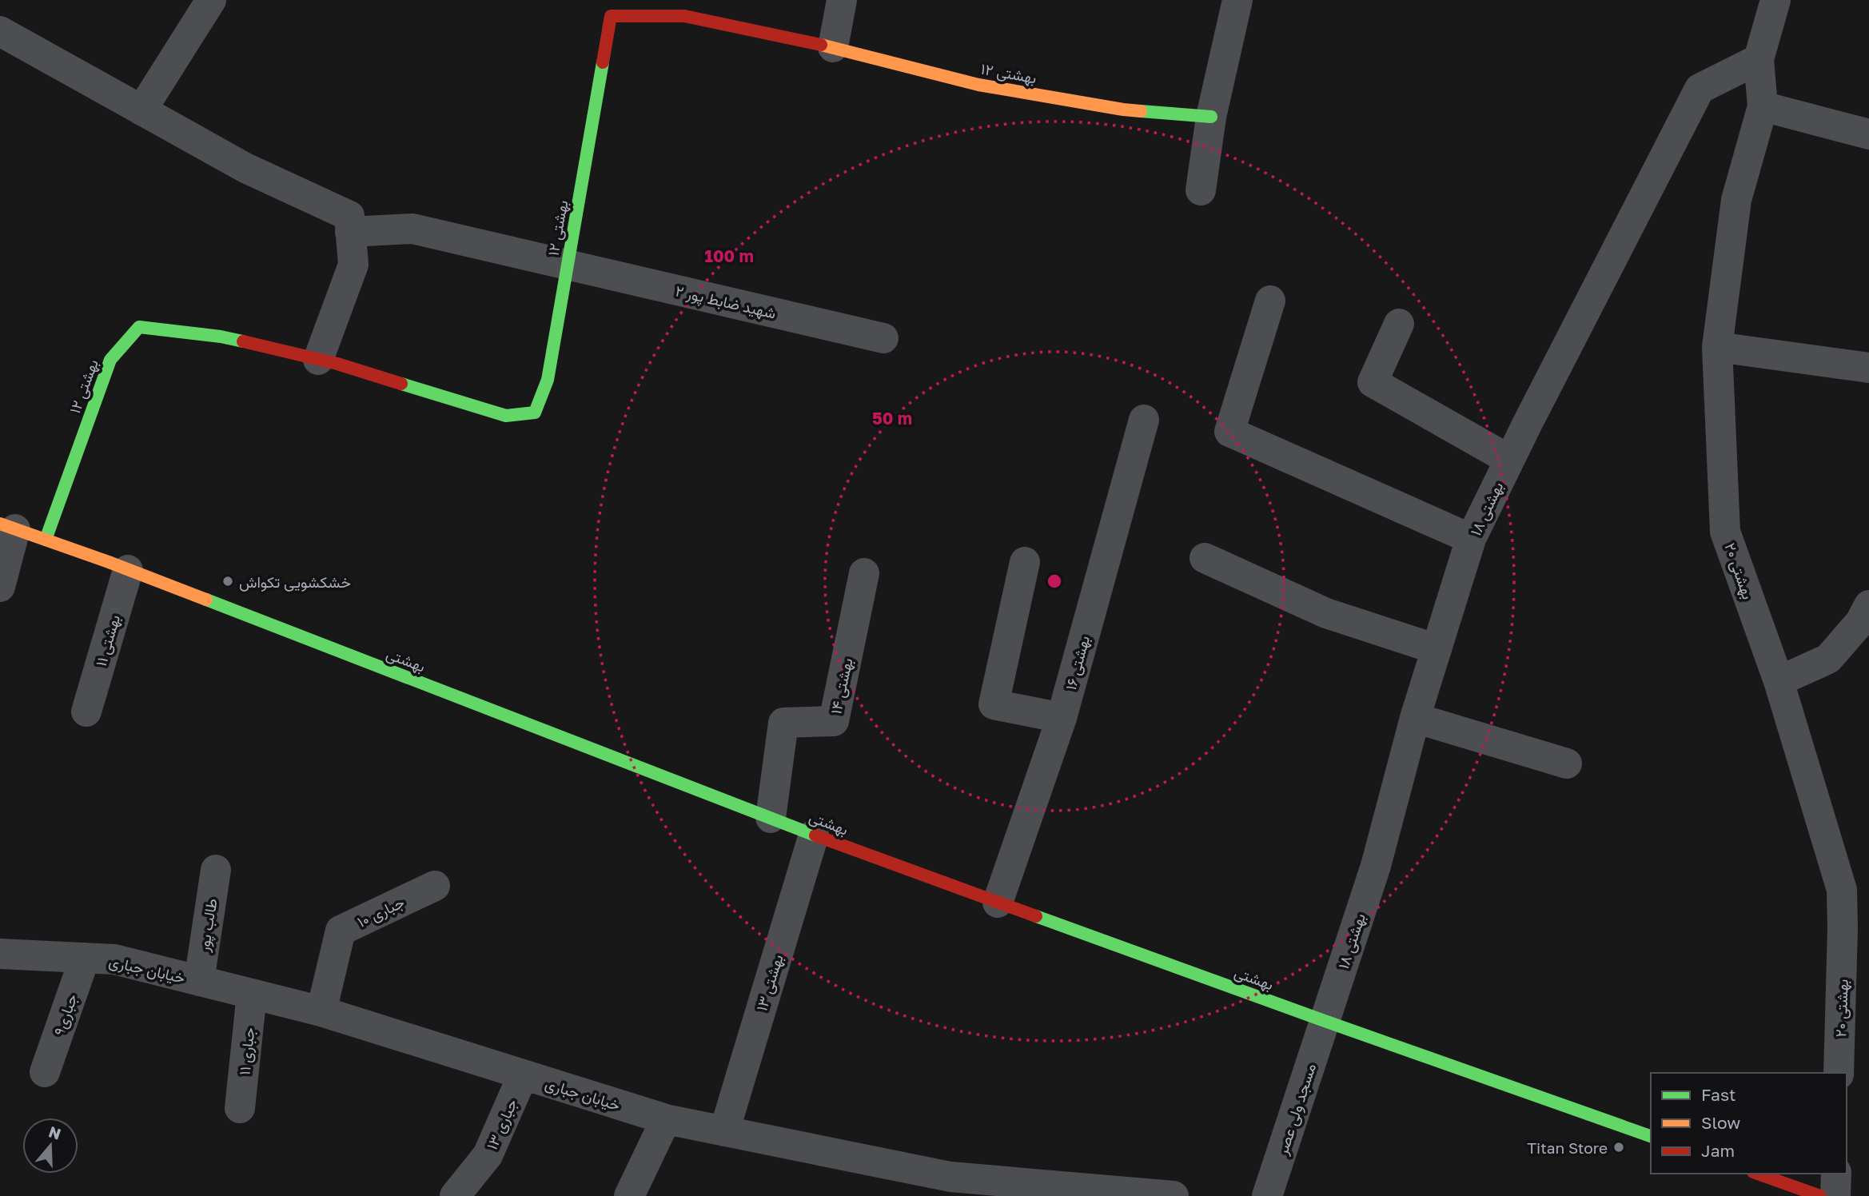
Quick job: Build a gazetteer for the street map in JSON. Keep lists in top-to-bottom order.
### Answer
{
  "streets": {
    "main road": ["بهشتی ۱۲", "بهشتی"],
    "street": [
      "شهید ضابط پور ۲",
      "بهشتی ۱۸",
      "بهشتی ۲۰",
      "بهشتی ۱۱",
      "بهشتی ۱۶",
      "بهشتی ۱۴",
      "جباری ۱۰",
      "طالب پور",
      "خیابان جباری",
      "بهشتی ۱۳",
      "جباری۹",
      "جباری ۱۱",
      "مسجد ولی عصر",
      "جباری ۱۳"
    ]
  },
  "crossings": [
    ["بهشتی ۱۲", "شهید ضابط پور ۲"],
    ["بهشتی ۱۲", "بهشتی"],
    ["بهشتی ۱۸", "بهشتی ۲۰"],
    ["بهشتی ۱۸", "بهشتی"],
    ["بهشتی ۱۸", "مسجد ولی عصر"],
    ["بهشتی ۱۱", "بهشتی"],
    ["بهشتی", "بهشتی ۱۶"],
    ["بهشتی", "بهشتی ۱۴"],
    ["بهشتی", "بهشتی ۱۳"],
    ["بهشتی", "مسجد ولی عصر"],
    ["جباری ۱۰", "خیابان جباری"],
    ["طالب پور", "خیابان جباری"],
    ["خیابان جباری", "بهشتی ۱۳"],
    ["خیابان جباری", "جباری۹"],
    ["خیابان جباری", "جباری ۱۱"],
    ["خیابان جباری", "جباری ۱۳"]
  ],
  "places": ["خشکشویی تکواش", "Titan Store"],
  "legend": ["Fast", "Slow", "Jam"],
  "north": "top",
  "rings": ["100 m", "50 m"]
}
